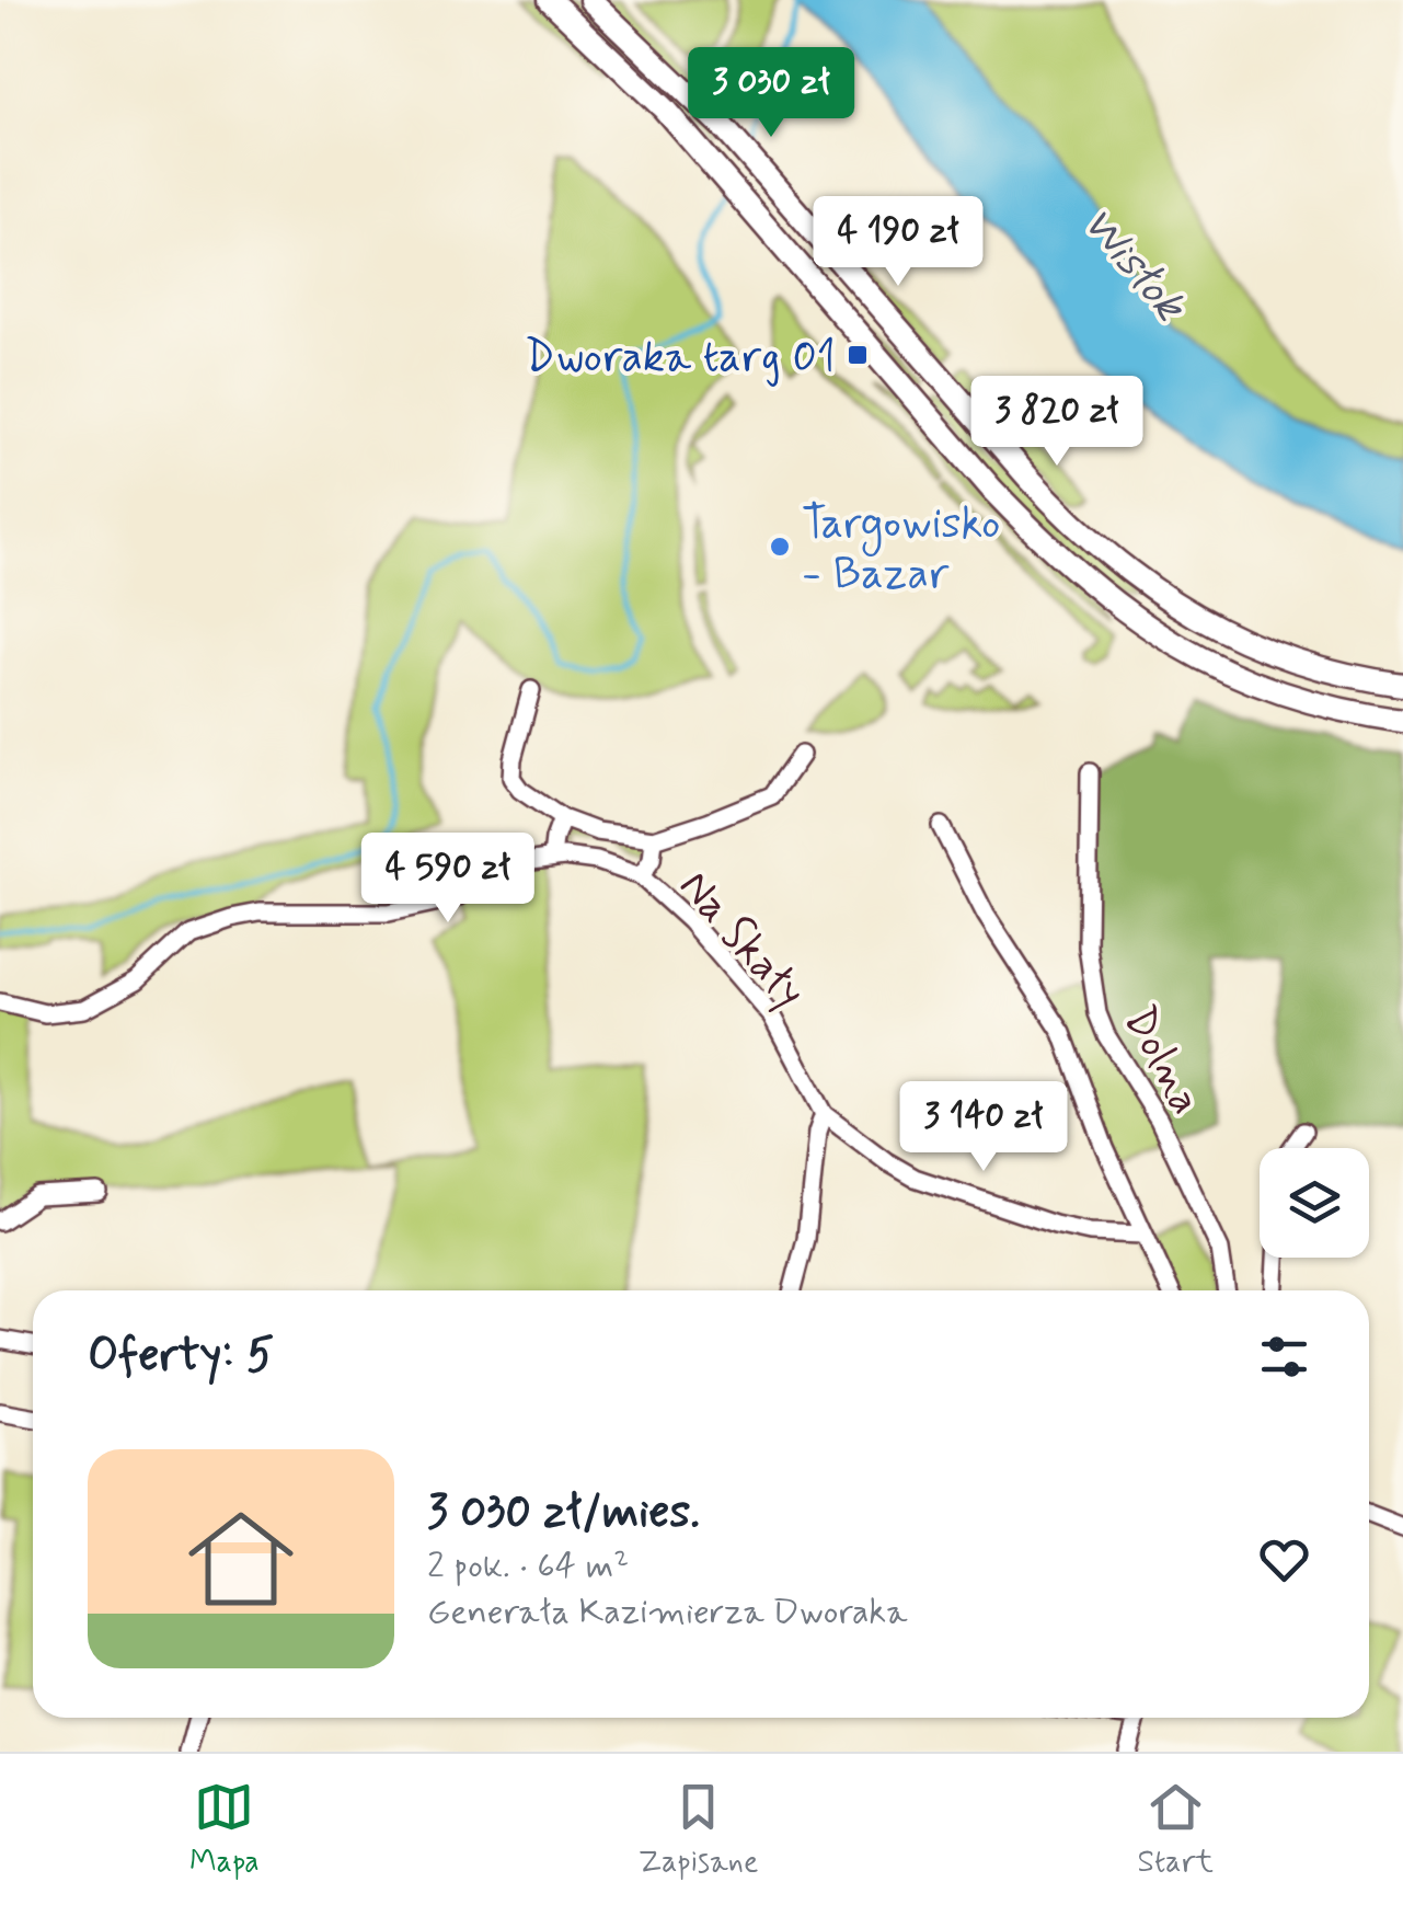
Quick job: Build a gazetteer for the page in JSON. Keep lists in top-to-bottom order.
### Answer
{
  "streets": {
    "street": ["Na Skały", "Dolna"]
  },
  "water": ["Wisłok"],
  "places": {
    "transit": ["Dworaka targ 01"],
    "other": ["Targowisko - Bazar"]
  },
  "page": {
    "price": [
      "3 030 zł",
      "4 190 zł",
      "3 820 zł",
      "4 590 zł",
      "3 140 zł"
    ],
    "heading": "Oferty: 5",
    "list": [
      {
        "name": "3 030 zł/mies.",
        "note": "2 pok. · 64 m² · Generała Kazimierza Dworaka"
      }
    ],
    "tabs": ["Mapa", "Zapisane", "Start"]
  }
}
